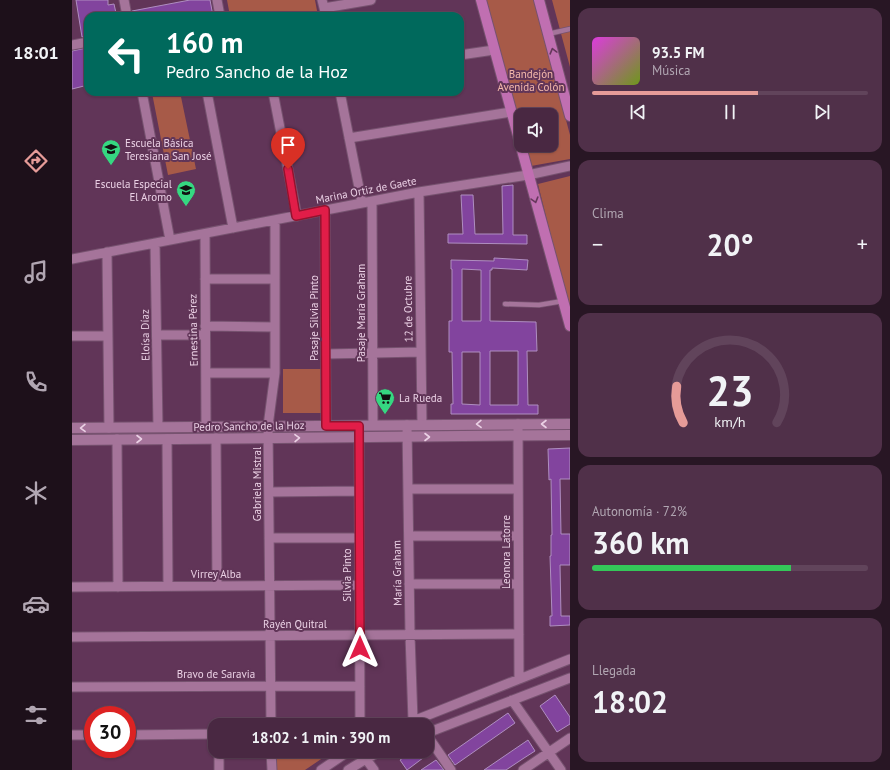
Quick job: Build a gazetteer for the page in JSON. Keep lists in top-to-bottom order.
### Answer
{
  "streets": {
    "street": [
      "Marina Ortiz de Gaete",
      "12 de Octubre",
      "Pasaje María Graham",
      "Pasaje Silvia Pinto",
      "Ernestina Pérez",
      "Eloísa Díaz",
      "Pedro Sancho de la Hoz",
      "Gabriela Mistral",
      "Leonora Latorre",
      "María Graham",
      "Virrey Alba",
      "Silvia Pinto",
      "Rayén Quitral",
      "Bravo de Saravia"
    ]
  },
  "crossings": [
    ["Marina Ortiz de Gaete", "12 de Octubre"],
    ["Marina Ortiz de Gaete", "Pasaje María Graham"],
    ["Marina Ortiz de Gaete", "Pasaje Silvia Pinto"],
    ["Marina Ortiz de Gaete", "Ernestina Pérez"],
    ["Marina Ortiz de Gaete", "Eloísa Díaz"],
    ["Marina Ortiz de Gaete", "Gabriela Mistral"],
    ["12 de Octubre", "Pedro Sancho de la Hoz"],
    ["Pasaje María Graham", "Pedro Sancho de la Hoz"],
    ["Pasaje Silvia Pinto", "Pedro Sancho de la Hoz"],
    ["Ernestina Pérez", "Pedro Sancho de la Hoz"],
    ["Eloísa Díaz", "Pedro Sancho de la Hoz"],
    ["Pedro Sancho de la Hoz", "Gabriela Mistral"],
    ["Pedro Sancho de la Hoz", "Leonora Latorre"],
    ["Pedro Sancho de la Hoz", "María Graham"],
    ["Pedro Sancho de la Hoz", "Silvia Pinto"],
    ["Gabriela Mistral", "Virrey Alba"],
    ["Gabriela Mistral", "Rayén Quitral"],
    ["Gabriela Mistral", "Bravo de Saravia"],
    ["Leonora Latorre", "Rayén Quitral"],
    ["María Graham", "Rayén Quitral"],
    ["Virrey Alba", "Silvia Pinto"],
    ["Silvia Pinto", "Rayén Quitral"],
    ["Silvia Pinto", "Bravo de Saravia"]
  ],
  "parks": ["Bandejón Avenida Colón"],
  "places": {
    "school or university": ["Escuela Básica Teresiana San José", "Escuela Especial El Aromo"],
    "supermarket": ["La Rueda"]
  },
  "page": {
    "tabs": "18:01",
    "turn": ["160 m", "Pedro Sancho de la Hoz"],
    "song": ["93.5 FM", "Música"],
    "tile": [
      "Clima",
      ["Autonomía · 72%", "360 km"],
      ["Llegada", "18:02"]
    ],
    "heat": ["−", "20°", "+"],
    "limit": "30",
    "trip": "18:02 · 1 min · 390 m",
    "gauge": ["23", "km/h"]
  }
}
